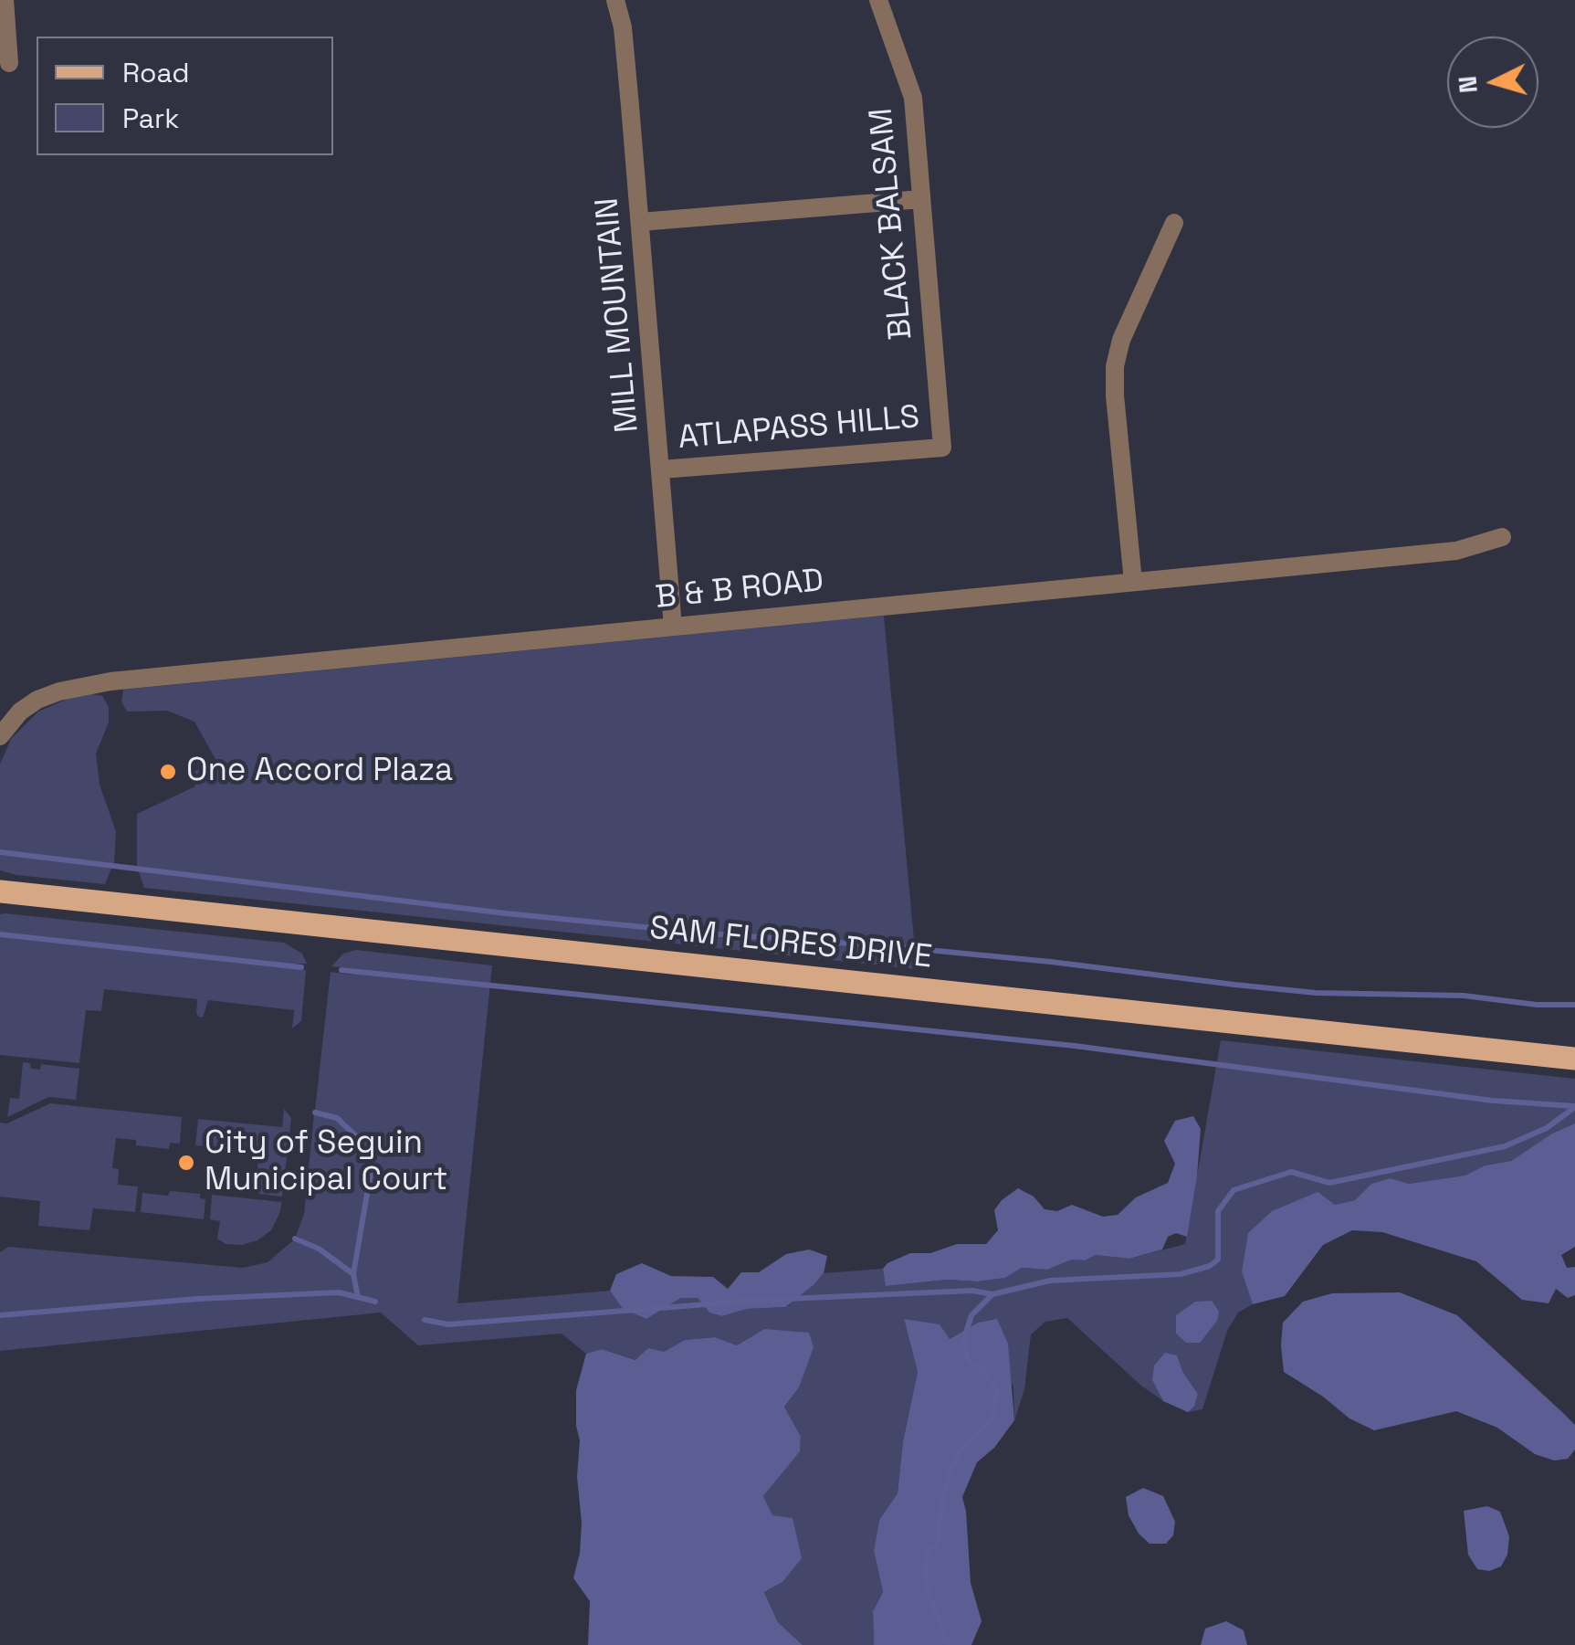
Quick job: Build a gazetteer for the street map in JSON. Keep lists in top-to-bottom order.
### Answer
{
  "streets": {
    "main road": ["SAM FLORES DRIVE"],
    "street": [
      "BLACK BALSAM",
      "MILL MOUNTAIN",
      "ATLAPASS HILLS",
      "B & B ROAD"
    ]
  },
  "crossings": [
    ["BLACK BALSAM", "ATLAPASS HILLS"],
    ["MILL MOUNTAIN", "ATLAPASS HILLS"],
    ["MILL MOUNTAIN", "B & B ROAD"]
  ],
  "places": ["One Accord Plaza", "City of Seguin Municipal Court"],
  "legend": ["Road", "Park"],
  "north": "left"
}
